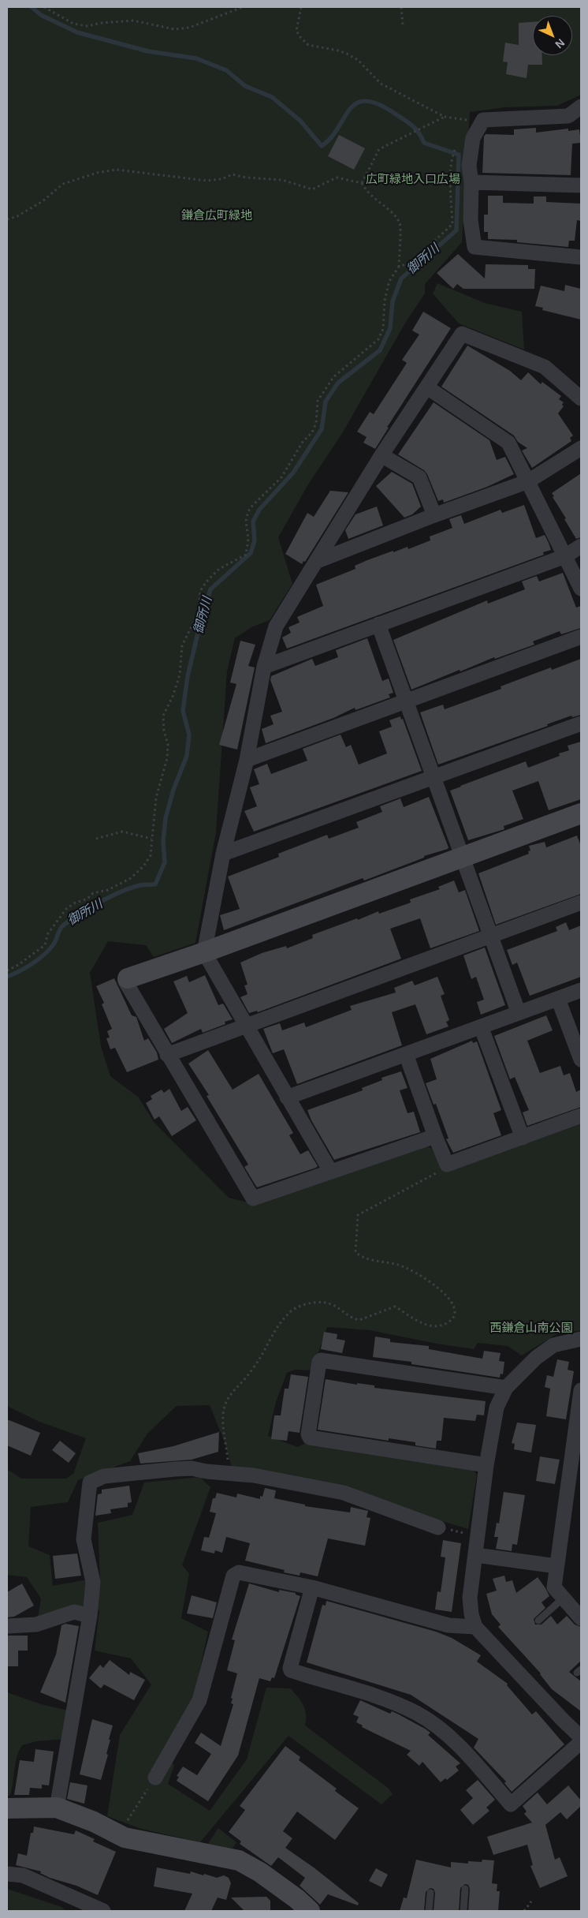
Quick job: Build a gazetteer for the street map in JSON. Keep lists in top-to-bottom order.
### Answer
{
  "water": ["御所川"],
  "parks": ["広町緑地入口広場", "鎌倉広町緑地", "西鎌倉山南公園"],
  "north": "bottom right"
}
